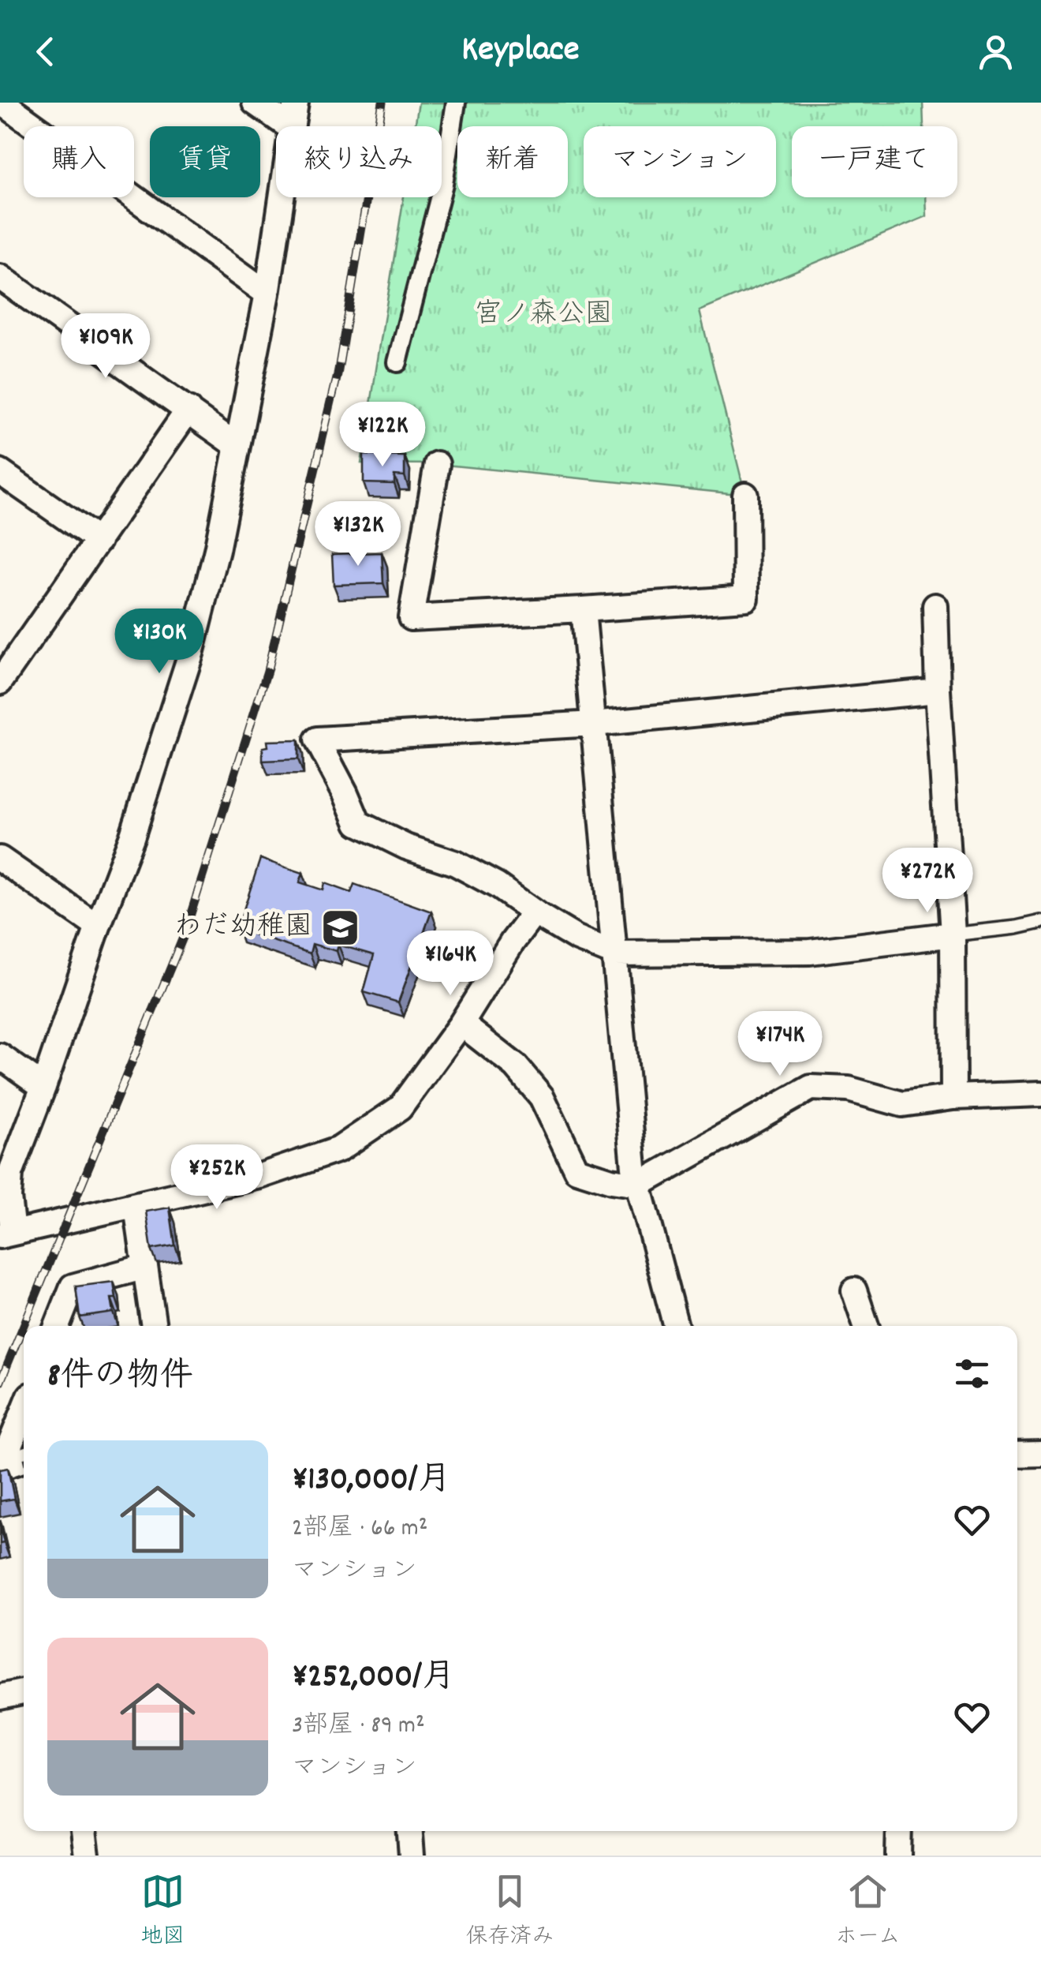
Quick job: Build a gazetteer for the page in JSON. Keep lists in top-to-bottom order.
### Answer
{
  "parks": ["宮ノ森公園"],
  "places": {
    "school or university": ["わだ幼稚園"]
  },
  "page": {
    "header": "Keyplace",
    "chip": [
      "購入",
      "賃貸",
      "絞り込み",
      "新着",
      "マンション",
      "一戸建て"
    ],
    "price": [
      "¥109K",
      "¥122K",
      "¥132K",
      "¥130K",
      "¥272K",
      "¥164K",
      "¥174K",
      "¥252K"
    ],
    "heading": "8件の物件",
    "list": [
      {
        "name": "¥130,000/月",
        "note": "2部屋 · 66 m² · マンション"
      },
      {
        "name": "¥252,000/月",
        "note": "3部屋 · 89 m² · マンション"
      }
    ],
    "tabs": ["地図", "保存済み", "ホーム"]
  }
}
